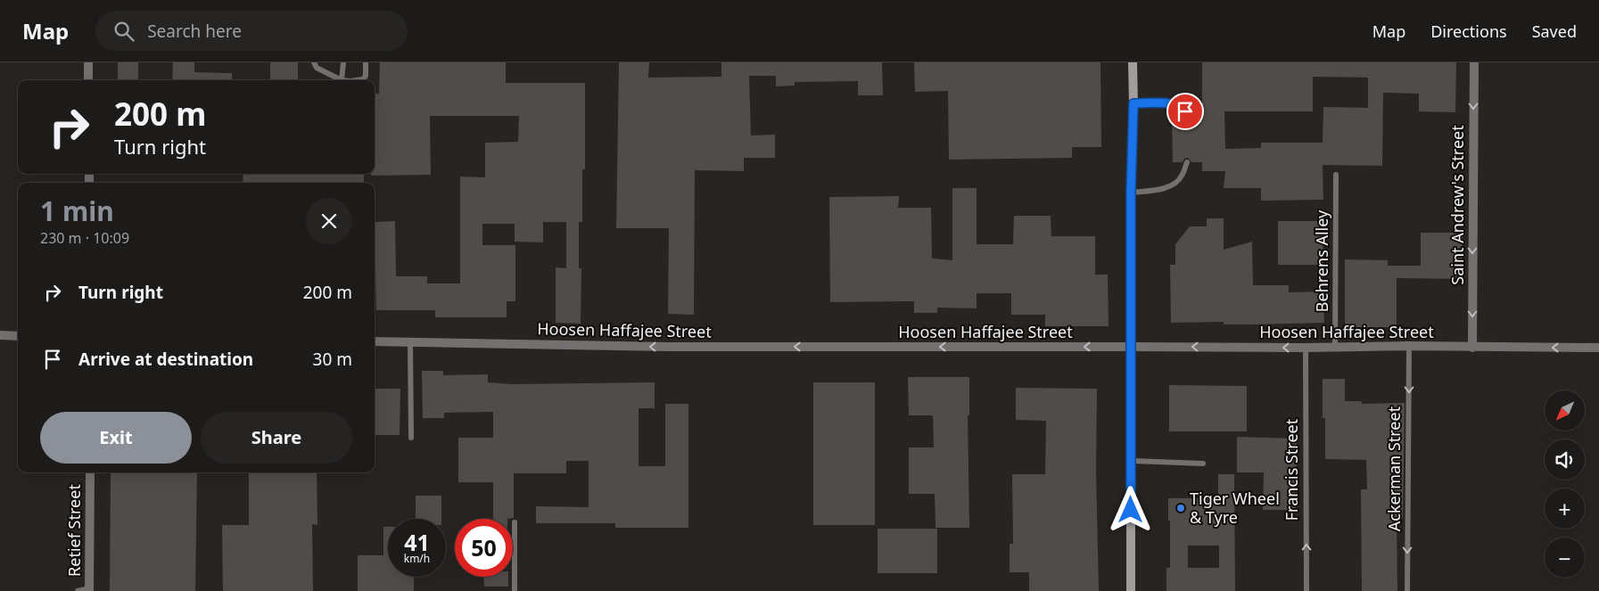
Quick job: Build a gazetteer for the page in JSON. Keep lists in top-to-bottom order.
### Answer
{
  "streets": {
    "street": ["Saint Andrew's Street", "Hoosen Haffajee Street", "Retief Street"],
    "lane": ["Behrens Alley", "Ackerman Street", "Francis Street"]
  },
  "crossings": [
    ["Saint Andrew's Street", "Hoosen Haffajee Street"],
    ["Behrens Alley", "Hoosen Haffajee Street"],
    ["Hoosen Haffajee Street", "Ackerman Street"],
    ["Hoosen Haffajee Street", "Francis Street"]
  ],
  "one_way": [
    "Saint Andrew's Street",
    "Hoosen Haffajee Street",
    "Ackerman Street",
    "Francis Street"
  ],
  "places": ["Tiger Wheel & Tyre"],
  "north": "bottom left",
  "page": {
    "header": "Map",
    "search": "Search here",
    "nav": ["Map", "Directions", "Saved"],
    "turn": ["200 m", "Turn right"],
    "heading": ["1 min", "230 m · 10:09"],
    "list": [
      {
        "name": "Turn right",
        "value": "200 m"
      },
      {
        "name": "Arrive at destination",
        "value": "30 m"
      }
    ],
    "map_buttons": ["+", "−"],
    "buttons": ["Exit", "Share"],
    "speed": "41 km/h",
    "limit": "50"
  }
}
